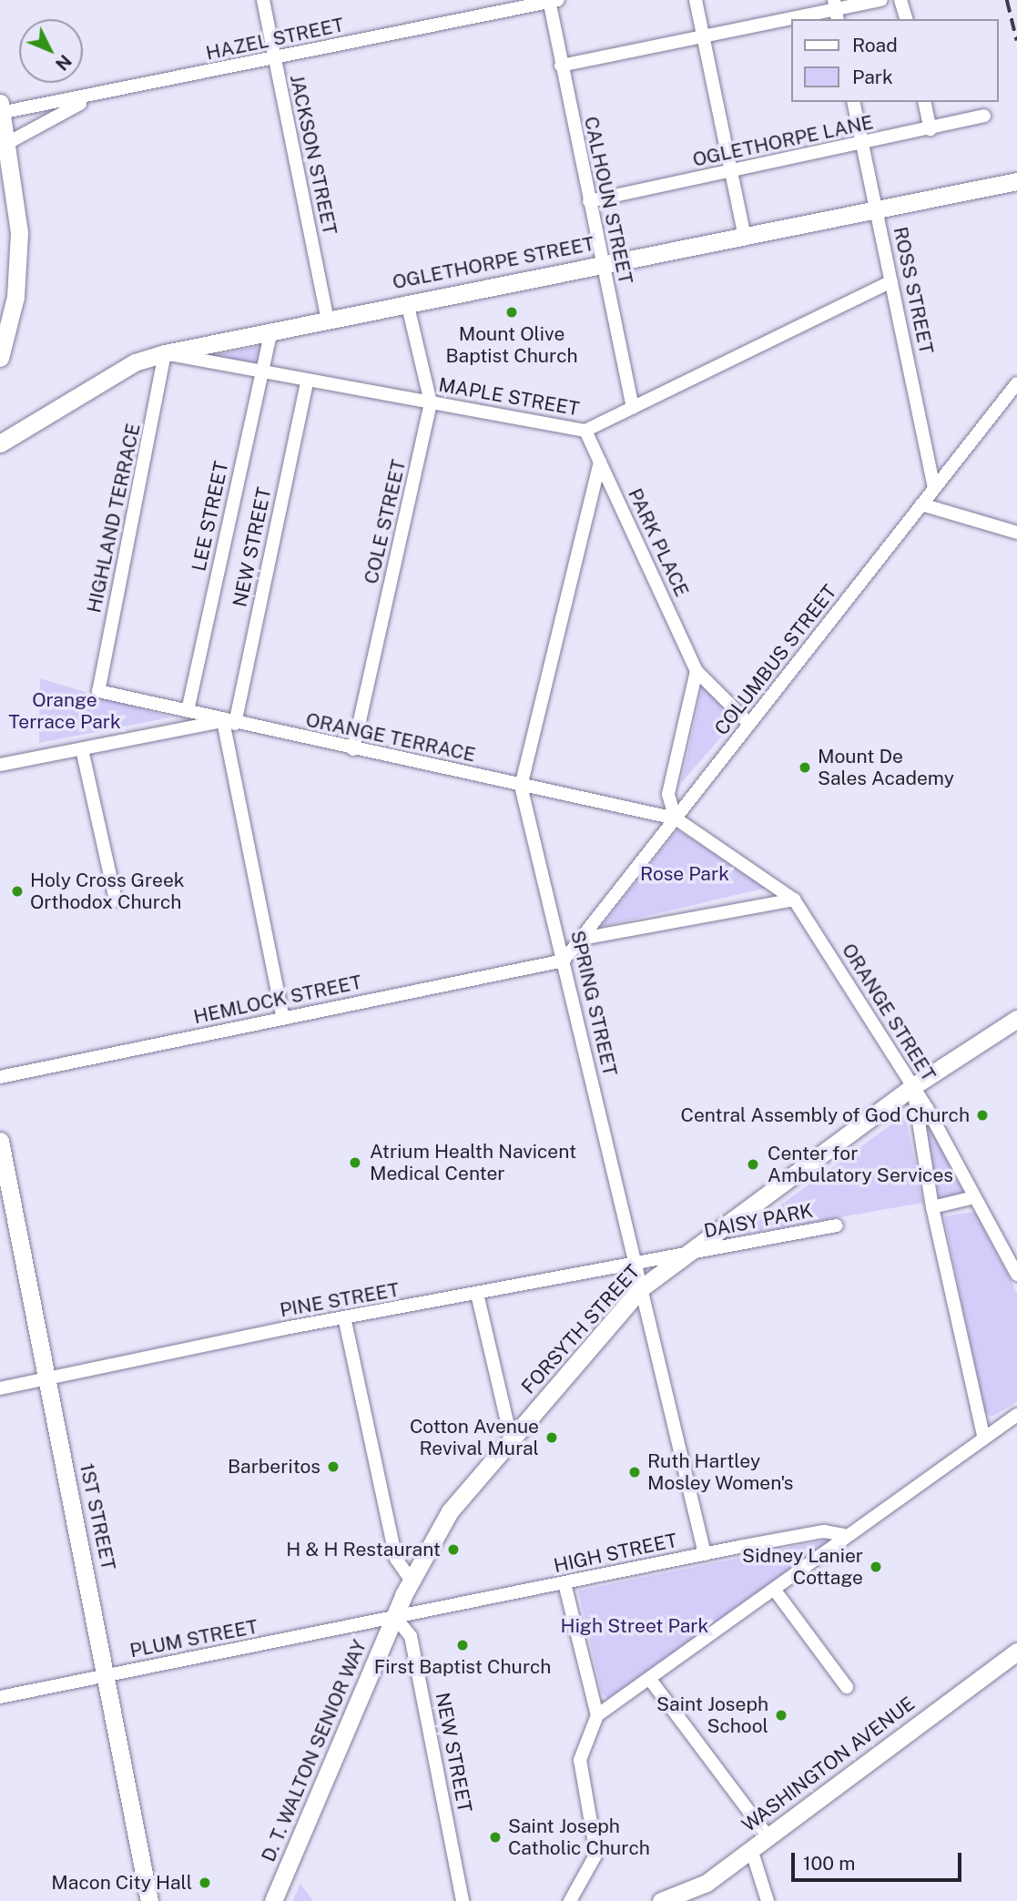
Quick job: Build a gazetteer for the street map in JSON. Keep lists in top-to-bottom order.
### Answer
{
  "streets": {
    "street": [
      "HAZEL STREET",
      "OGLETHORPE LANE",
      "JACKSON STREET",
      "CALHOUN STREET",
      "OGLETHORPE STREET",
      "ROSS STREET",
      "MAPLE STREET",
      "LEE STREET",
      "HIGHLAND TERRACE",
      "COLE STREET",
      "PARK PLACE",
      "NEW STREET",
      "COLUMBUS STREET",
      "ORANGE TERRACE",
      "HEMLOCK STREET",
      "SPRING STREET",
      "ORANGE STREET",
      "DAISY PARK",
      "PINE STREET",
      "FORSYTH STREET",
      "1ST STREET",
      "HIGH STREET",
      "PLUM STREET",
      "D. T. WALTON SENIOR WAY",
      "WASHINGTON AVENUE"
    ]
  },
  "crossings": [
    ["HAZEL STREET", "JACKSON STREET"],
    ["HAZEL STREET", "CALHOUN STREET"],
    ["OGLETHORPE LANE", "CALHOUN STREET"],
    ["OGLETHORPE LANE", "ROSS STREET"],
    ["JACKSON STREET", "OGLETHORPE STREET"],
    ["CALHOUN STREET", "OGLETHORPE STREET"],
    ["CALHOUN STREET", "MAPLE STREET"],
    ["OGLETHORPE STREET", "ROSS STREET"],
    ["OGLETHORPE STREET", "MAPLE STREET"],
    ["OGLETHORPE STREET", "LEE STREET"],
    ["OGLETHORPE STREET", "HIGHLAND TERRACE"],
    ["OGLETHORPE STREET", "COLE STREET"],
    ["ROSS STREET", "MAPLE STREET"],
    ["ROSS STREET", "COLUMBUS STREET"],
    ["MAPLE STREET", "LEE STREET"],
    ["MAPLE STREET", "HIGHLAND TERRACE"],
    ["MAPLE STREET", "COLE STREET"],
    ["MAPLE STREET", "PARK PLACE"],
    ["MAPLE STREET", "NEW STREET"],
    ["LEE STREET", "ORANGE TERRACE"],
    ["HIGHLAND TERRACE", "ORANGE TERRACE"],
    ["COLE STREET", "ORANGE TERRACE"],
    ["PARK PLACE", "COLUMBUS STREET"],
    ["PARK PLACE", "SPRING STREET"],
    ["NEW STREET", "ORANGE TERRACE"],
    ["NEW STREET", "HEMLOCK STREET"],
    ["NEW STREET", "FORSYTH STREET"],
    ["NEW STREET", "HIGH STREET"],
    ["NEW STREET", "PLUM STREET"],
    ["NEW STREET", "D. T. WALTON SENIOR WAY"],
    ["COLUMBUS STREET", "ORANGE TERRACE"],
    ["COLUMBUS STREET", "HEMLOCK STREET"],
    ["COLUMBUS STREET", "SPRING STREET"],
    ["COLUMBUS STREET", "ORANGE STREET"],
    ["ORANGE TERRACE", "SPRING STREET"],
    ["ORANGE TERRACE", "ORANGE STREET"],
    ["HEMLOCK STREET", "SPRING STREET"],
    ["SPRING STREET", "PINE STREET"],
    ["SPRING STREET", "FORSYTH STREET"],
    ["SPRING STREET", "HIGH STREET"],
    ["ORANGE STREET", "FORSYTH STREET"],
    ["DAISY PARK", "PINE STREET"],
    ["DAISY PARK", "FORSYTH STREET"],
    ["PINE STREET", "FORSYTH STREET"],
    ["PINE STREET", "1ST STREET"],
    ["FORSYTH STREET", "HIGH STREET"],
    ["FORSYTH STREET", "PLUM STREET"],
    ["FORSYTH STREET", "D. T. WALTON SENIOR WAY"],
    ["1ST STREET", "PLUM STREET"],
    ["HIGH STREET", "PLUM STREET"],
    ["HIGH STREET", "D. T. WALTON SENIOR WAY"],
    ["PLUM STREET", "D. T. WALTON SENIOR WAY"]
  ],
  "parks": ["Orange Terrace Park", "Rose Park", "High Street Park"],
  "places": [
    "Mount Olive Baptist Church",
    "Mount De Sales Academy",
    "Holy Cross Greek Orthodox Church",
    "Central Assembly of God Church",
    "Atrium Health Navicent Medical Center",
    "Center for Ambulatory Services",
    "Cotton Avenue Revival Mural",
    "Barberitos",
    "Ruth Hartley Mosley Women's",
    "H & H Restaurant",
    "Sidney Lanier Cottage",
    "First Baptist Church",
    "Saint Joseph School",
    "Saint Joseph Catholic Church",
    "Macon City Hall"
  ],
  "legend": ["Road", "Park"],
  "scale_bar": "100 m",
  "north": "bottom right"
}
